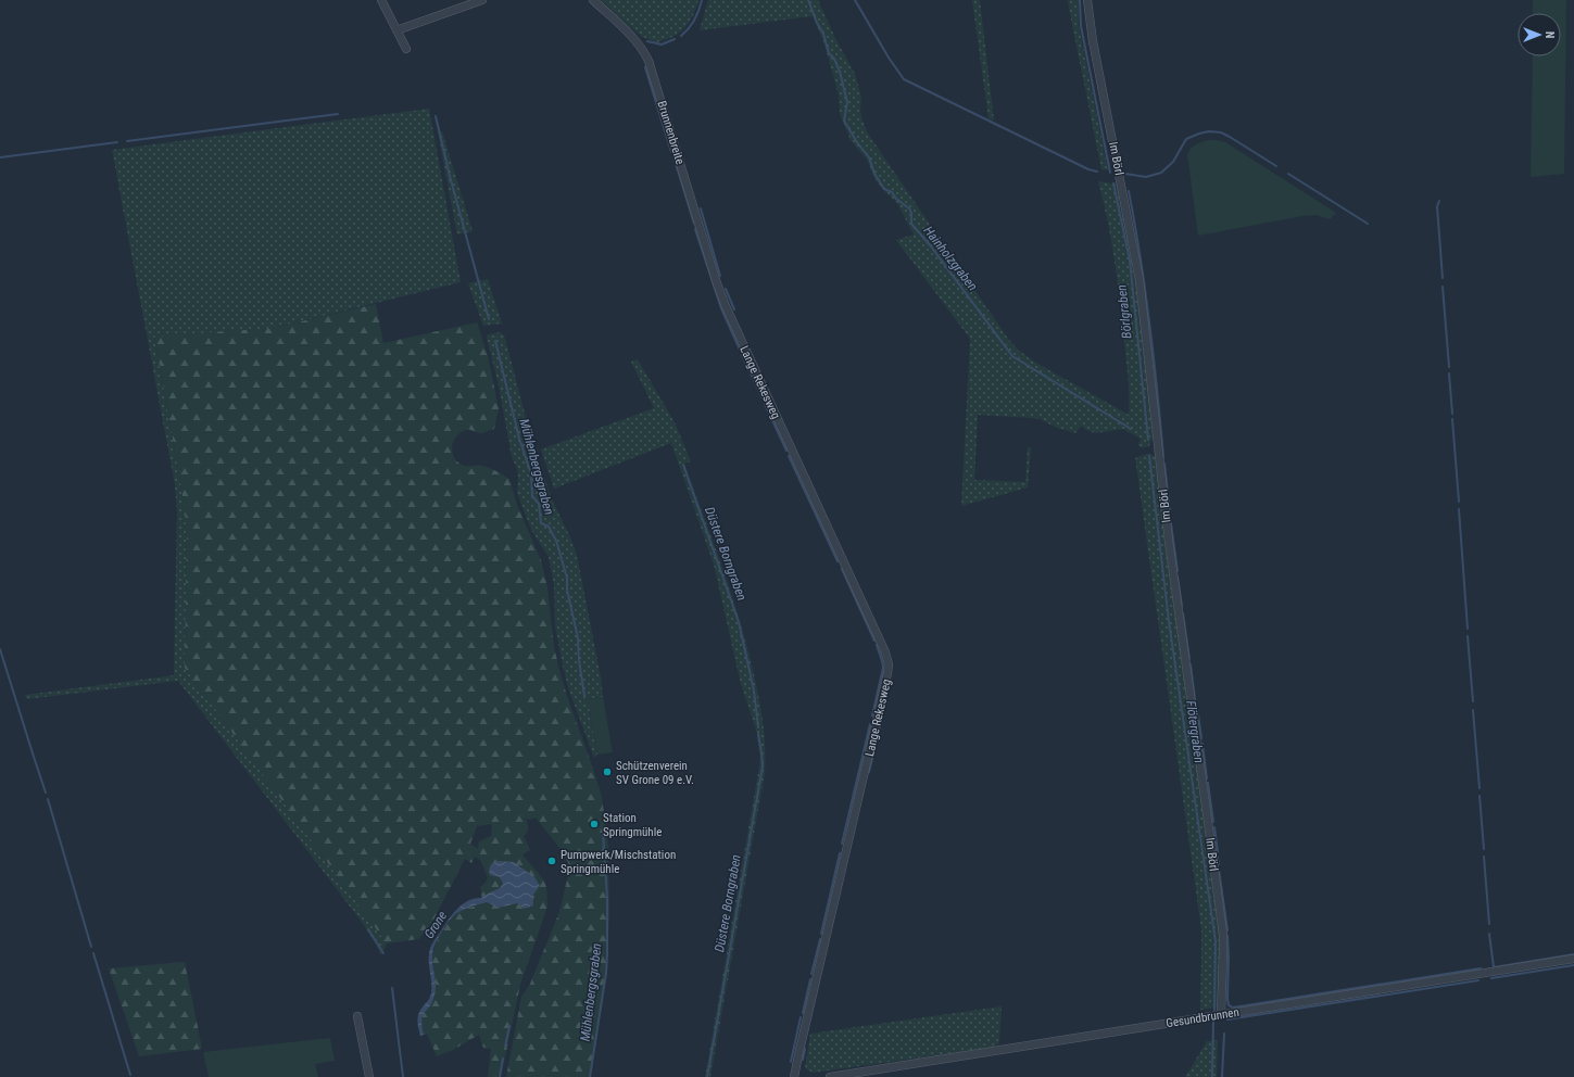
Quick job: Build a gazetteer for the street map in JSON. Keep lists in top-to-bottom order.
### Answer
{
  "streets": {
    "street": [
      "Brunnenbreite",
      "Im Börl",
      "Lange Rekesweg",
      "Gesundbrunnen"
    ]
  },
  "crossings": [
    ["Brunnenbreite", "Lange Rekesweg"],
    ["Im Börl", "Gesundbrunnen"]
  ],
  "water": [
    "Hainholzgraben",
    "Börlgraben",
    "Mühlenbergsgraben",
    "Düstere Borngraben",
    "Flötergraben",
    "Grone"
  ],
  "places": ["Schützenverein SV Grone 09 e.V.", "Station Springmühle", "Pumpwerk/Mischstation Springmühle"],
  "north": "right"
}
